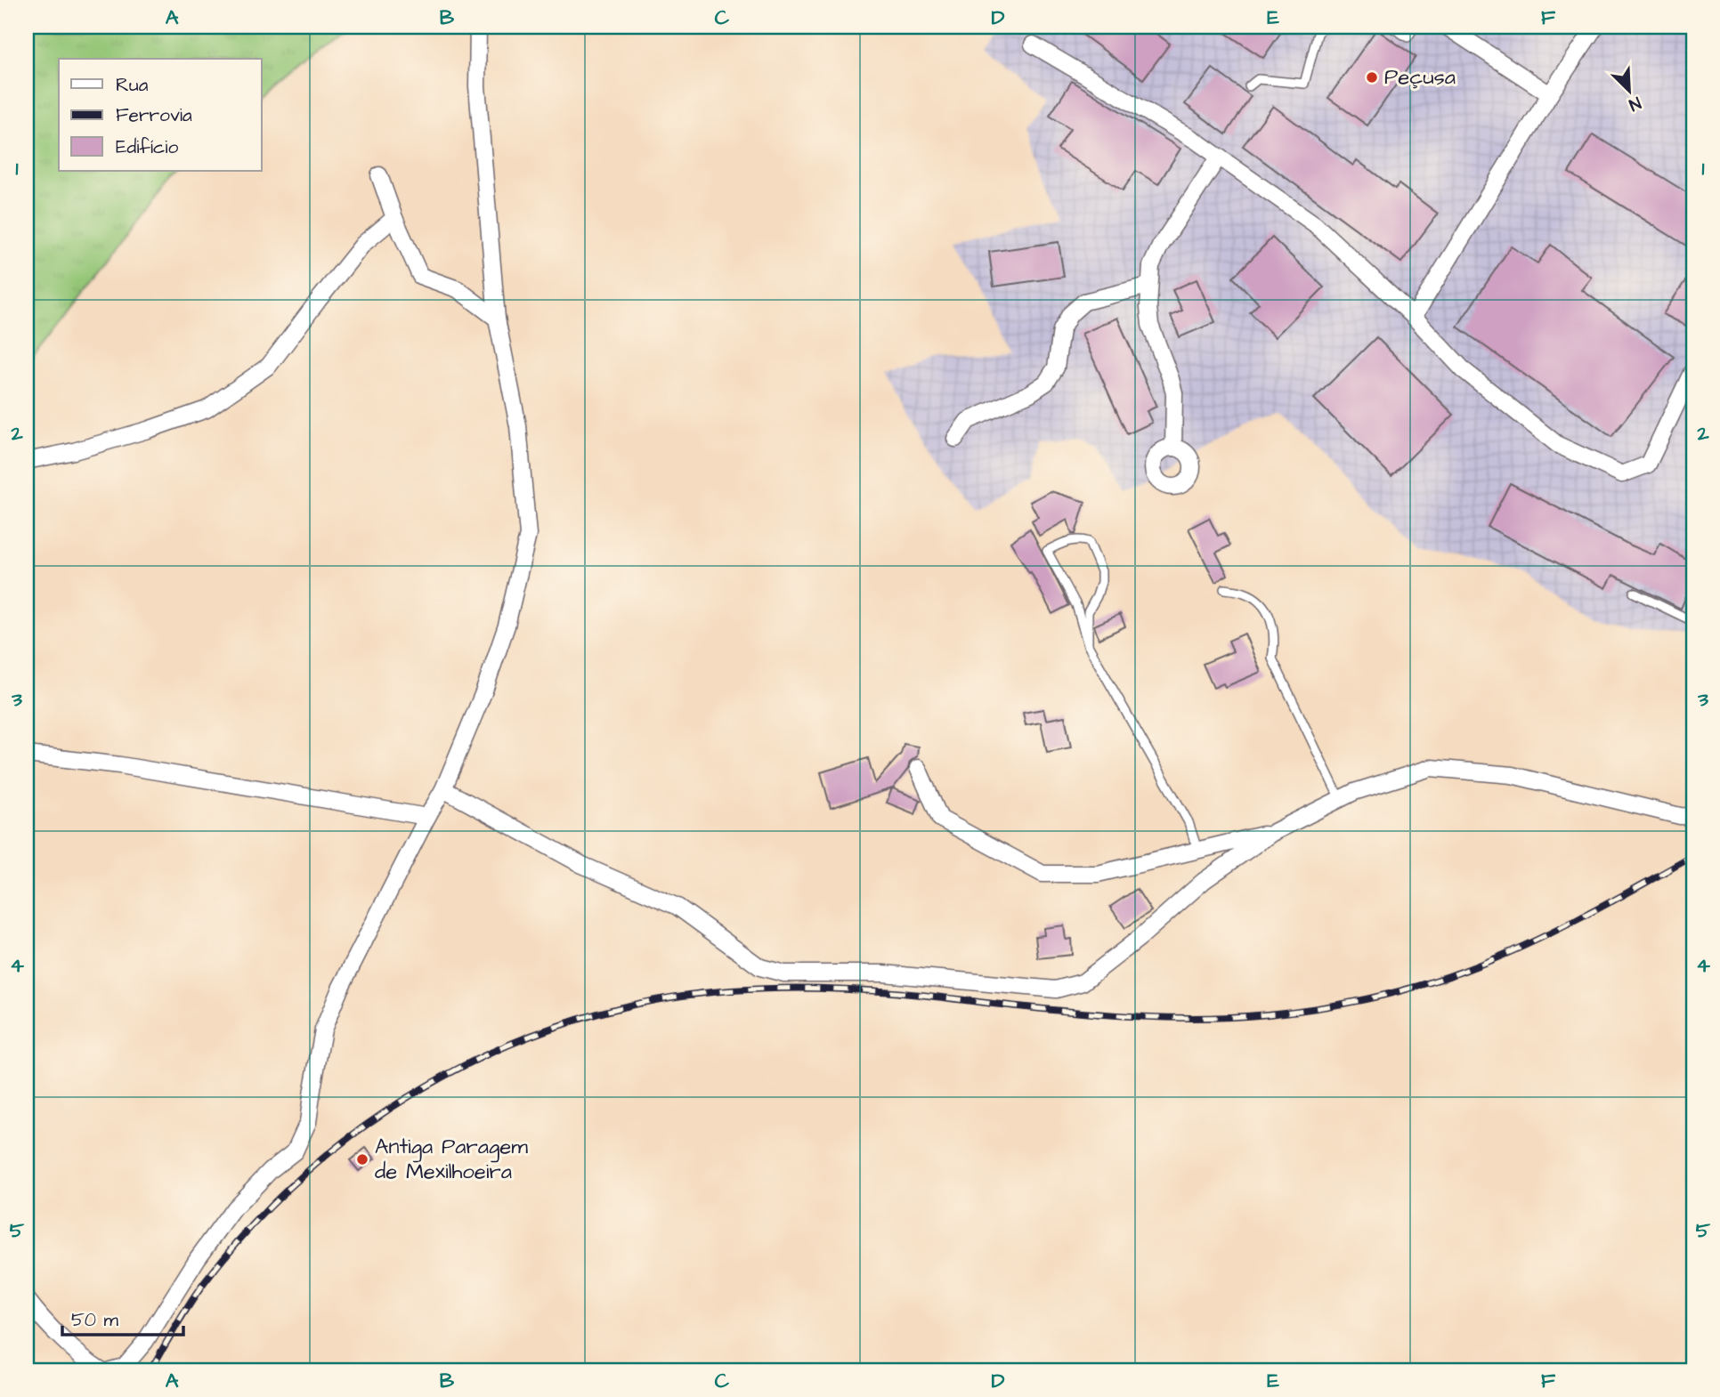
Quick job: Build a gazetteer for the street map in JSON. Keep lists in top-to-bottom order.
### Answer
{
  "places": ["Peçusa", "Antiga Paragem de Mexilhoeira"],
  "legend": ["Rua", "Ferrovia", "Edifício"],
  "scale_bar": "50 m",
  "north": "bottom right",
  "grid": {
    "columns": [
      "A",
      "B",
      "C",
      "D",
      "E",
      "F"
    ],
    "rows": [
      "1",
      "2",
      "3",
      "4",
      "5"
    ]
  }
}
